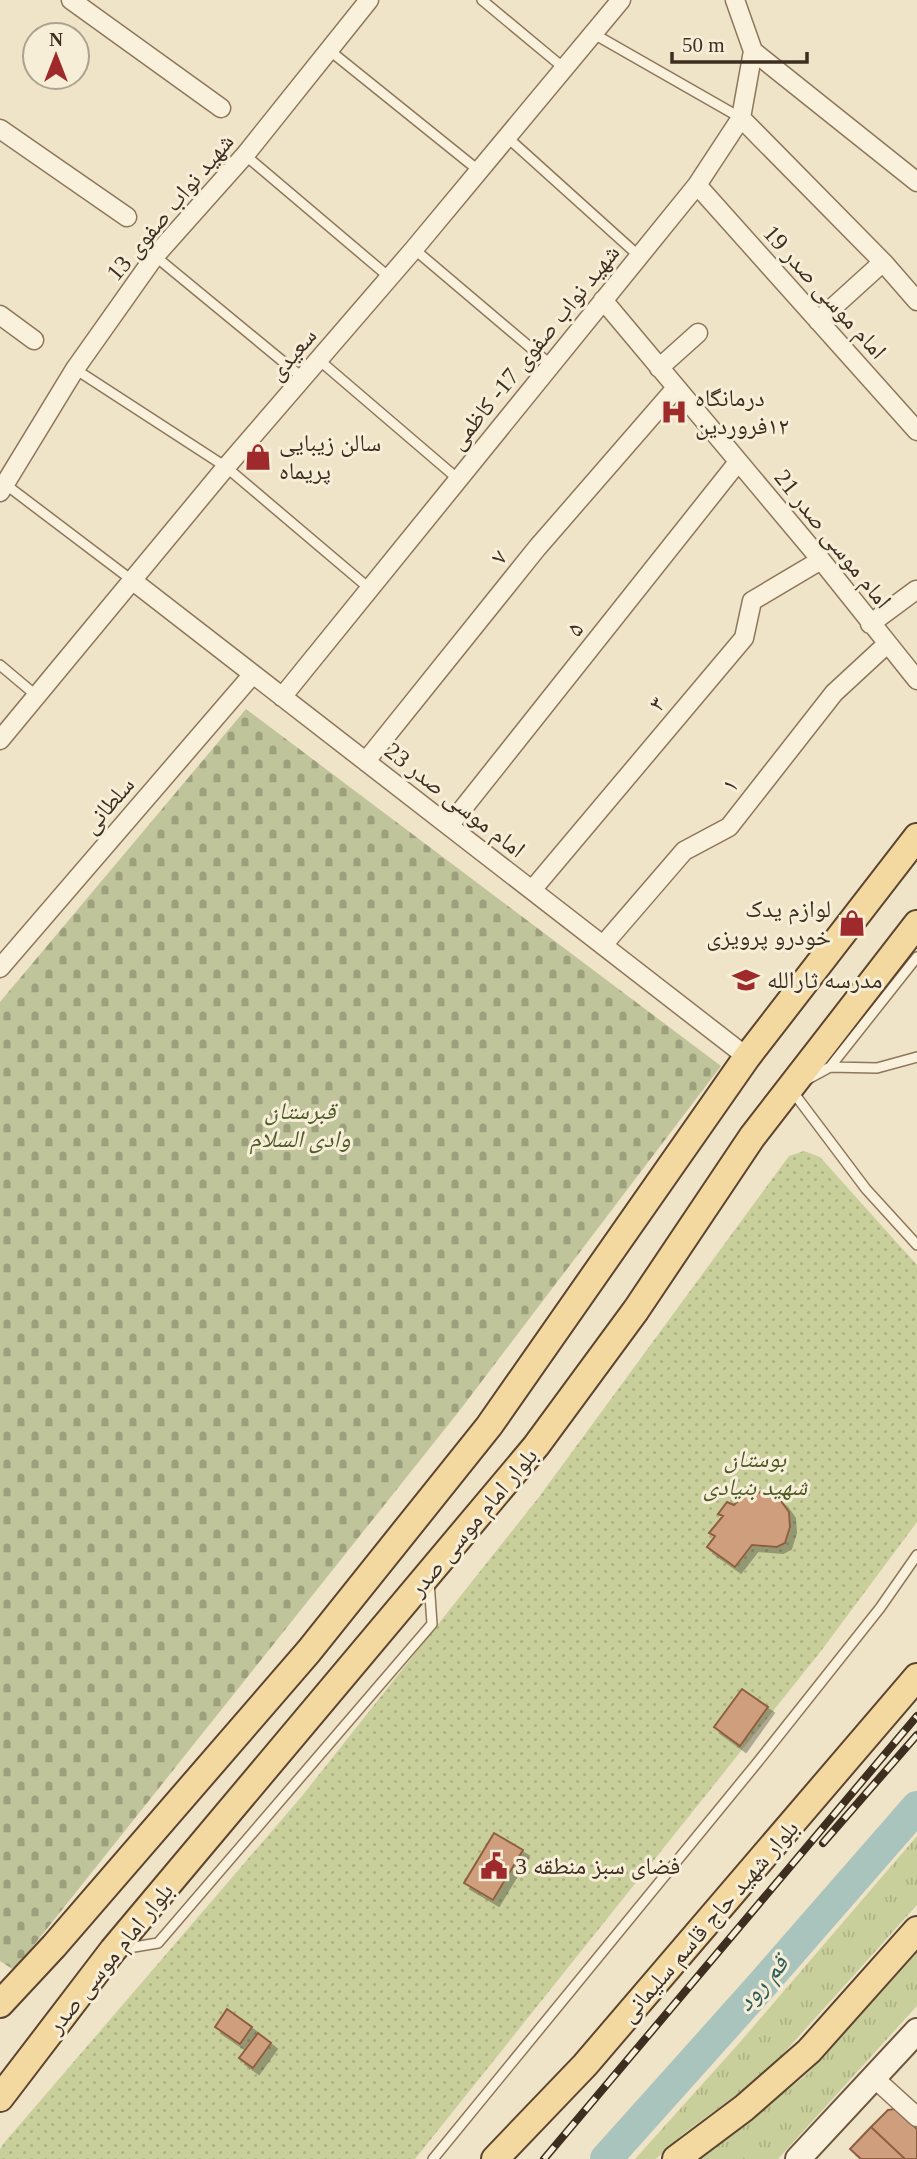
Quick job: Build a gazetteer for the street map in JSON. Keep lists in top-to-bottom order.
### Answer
{
  "streets": {
    "main road": ["بلوار امام موسی صدر", "بلوار شهید حاج قاسم سلیمانی"],
    "street": [
      "شهید نواب صفوی 13",
      "امام موسی صدر 19",
      "شهید نواب صفوی 17- کاظمی",
      "سعیدی",
      "امام موسی صدر 21",
      "۷",
      "۵",
      "۳",
      "۱",
      "امام موسی صدر 23",
      "سلطانی"
    ]
  },
  "crossings": [
    ["امام موسی صدر 19", "شهید نواب صفوی 17- کاظمی"],
    ["شهید نواب صفوی 17- کاظمی", "امام موسی صدر 21"],
    ["شهید نواب صفوی 17- کاظمی", "امام موسی صدر 23"],
    ["سعیدی", "امام موسی صدر 23"],
    ["امام موسی صدر 21", "۷"],
    ["امام موسی صدر 21", "۵"],
    ["امام موسی صدر 21", "۳"],
    ["امام موسی صدر 21", "۱"],
    ["۷", "امام موسی صدر 23"],
    ["۵", "امام موسی صدر 23"],
    ["۳", "امام موسی صدر 23"],
    ["۱", "امام موسی صدر 23"],
    ["امام موسی صدر 23", "سلطانی"],
    ["امام موسی صدر 23", "بلوار امام موسی صدر"]
  ],
  "water": ["قم رود"],
  "parks": ["قبرستان وادی السلام", "بوستان شهید بنیادی"],
  "places": {
    "hospital": ["درمانگاه ١٢فروردین"],
    "shop": ["سالن زیبایی پریماه", "لوازم یدک خودرو پرویزی"],
    "school or university": ["مدرسه ثارالله"],
    "public building": ["فضای سبز منطقه 3"]
  },
  "scale_bar": "50 m",
  "north": "top"
}
